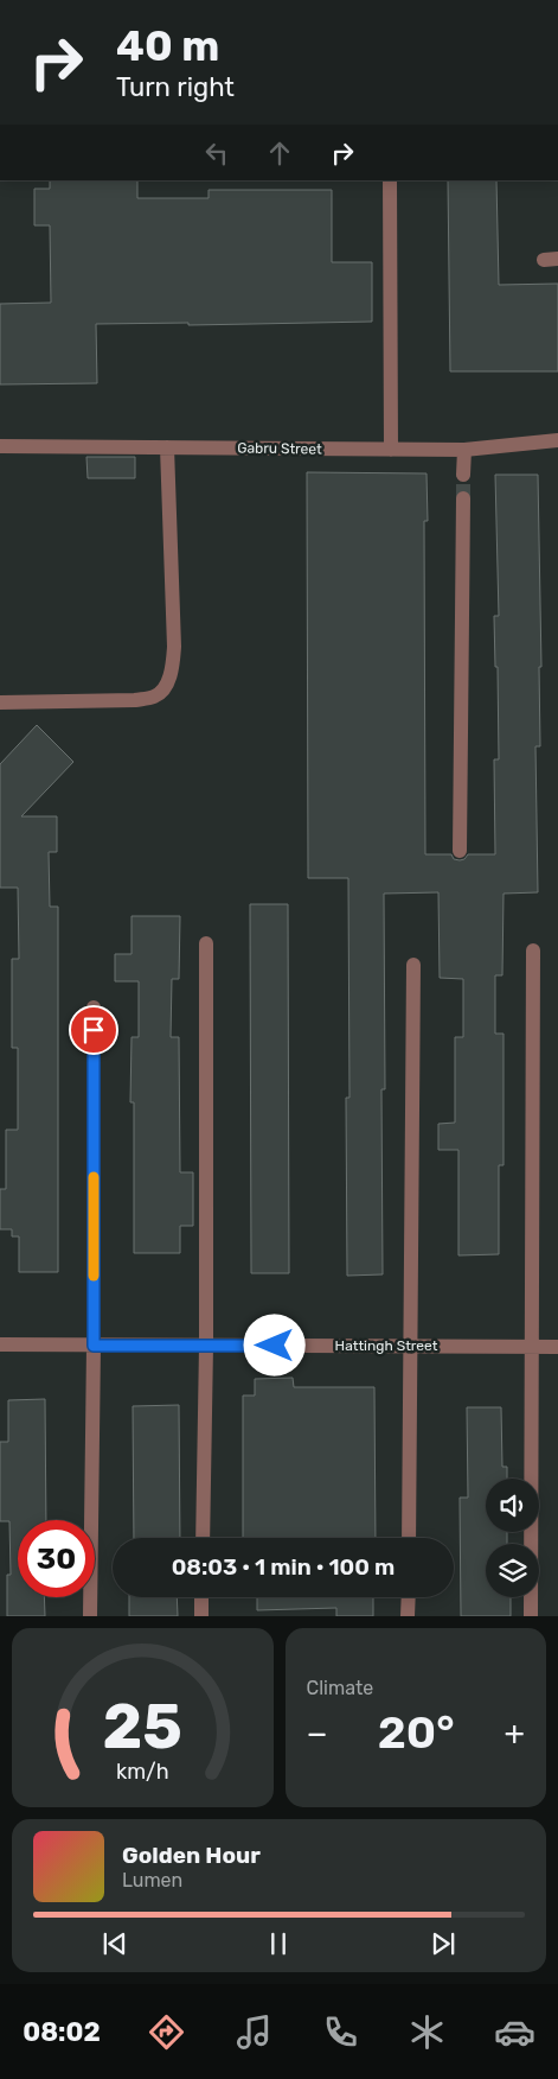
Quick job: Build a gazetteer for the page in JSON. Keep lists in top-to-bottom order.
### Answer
{
  "streets": {
    "street": ["Gabru Street", "Hattingh Street"]
  },
  "page": {
    "turn": ["40 m", "Turn right"],
    "limit": "30",
    "trip": "08:03 · 1 min · 100 m",
    "tile": "Climate",
    "heat": ["−", "20°", "+"],
    "song": ["Golden Hour", "Lumen"],
    "tabs": "08:02",
    "gauge": ["25", "km/h"]
  }
}
